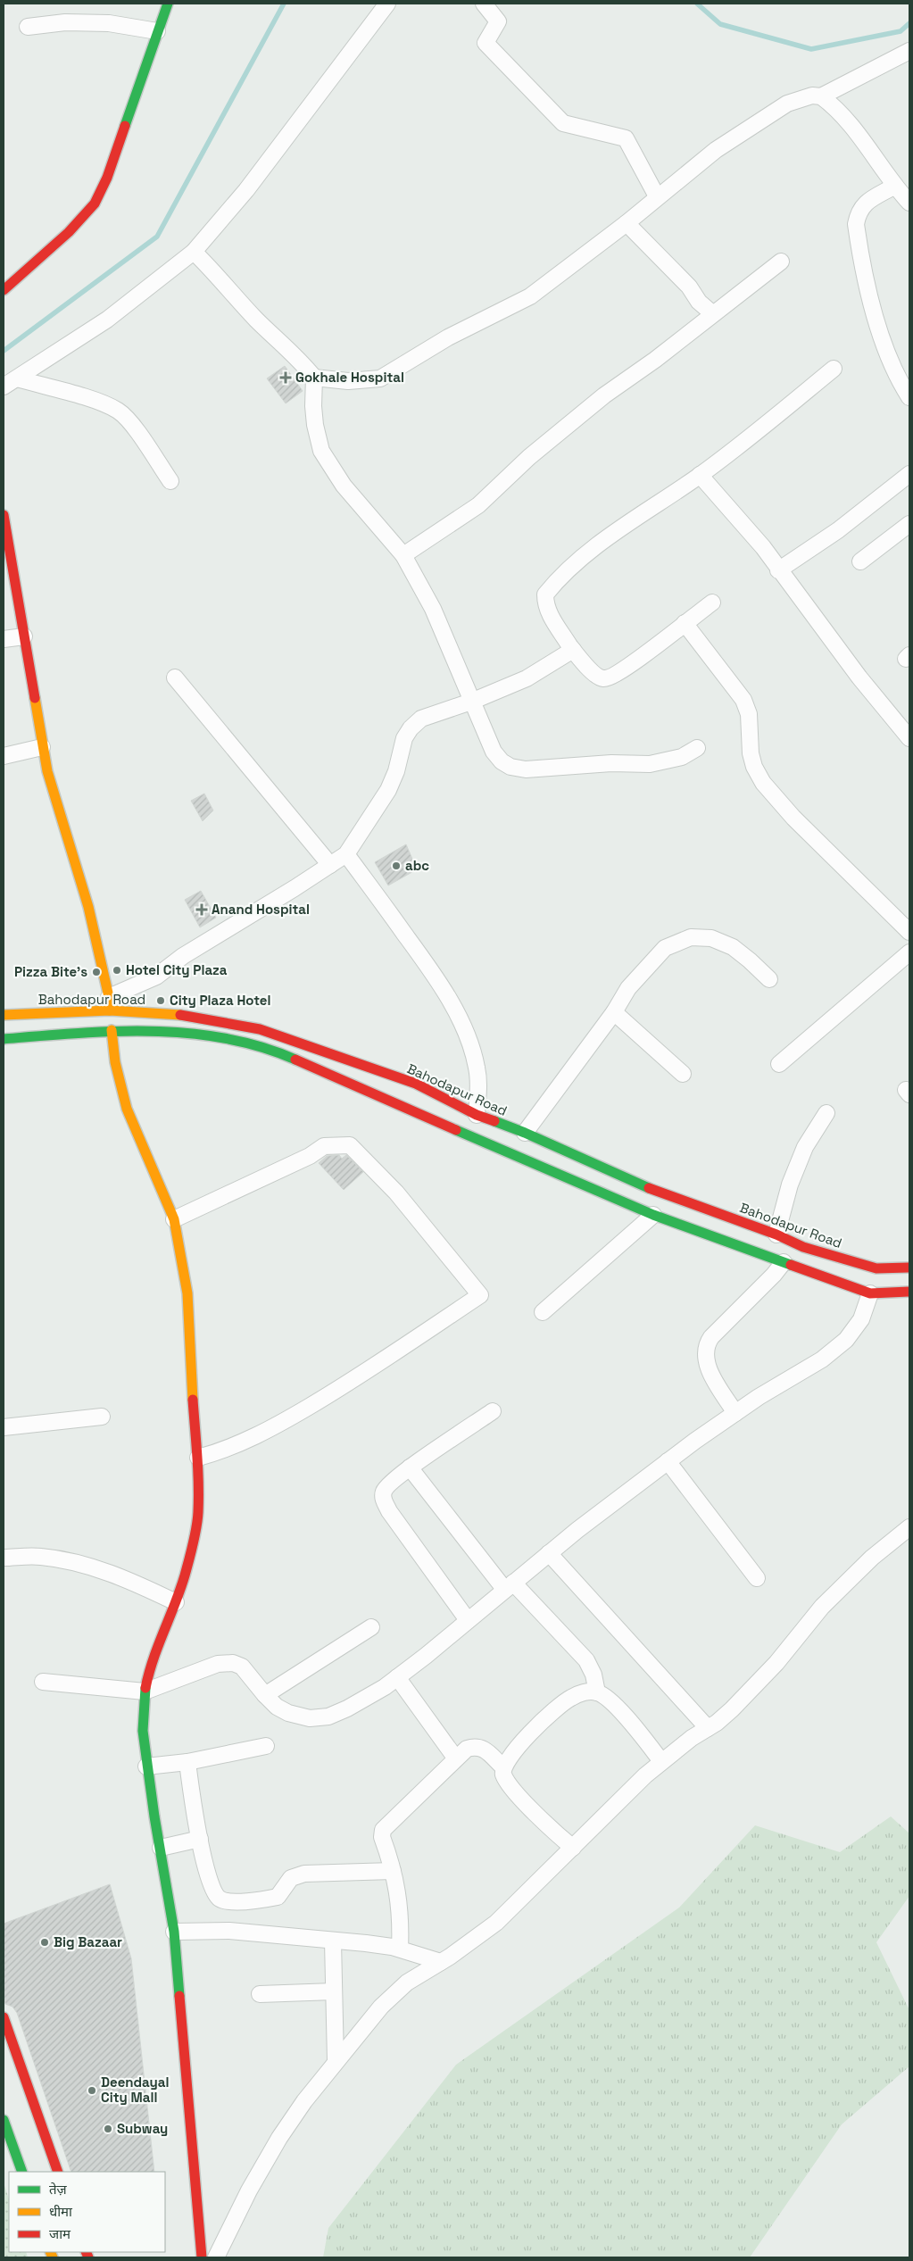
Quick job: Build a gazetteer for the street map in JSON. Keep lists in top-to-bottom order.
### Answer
{
  "streets": {
    "main road": ["Bahodapur Road"]
  },
  "places": {
    "health": ["Gokhale Hospital", "Anand Hospital"],
    "other": [
      "abc",
      "Hotel City Plaza",
      "Pizza Bite's",
      "City Plaza Hotel",
      "Big Bazaar",
      "Deendayal City Mall",
      "Subway"
    ]
  },
  "legend": ["तेज़", "धीमा", "जाम"]
}
